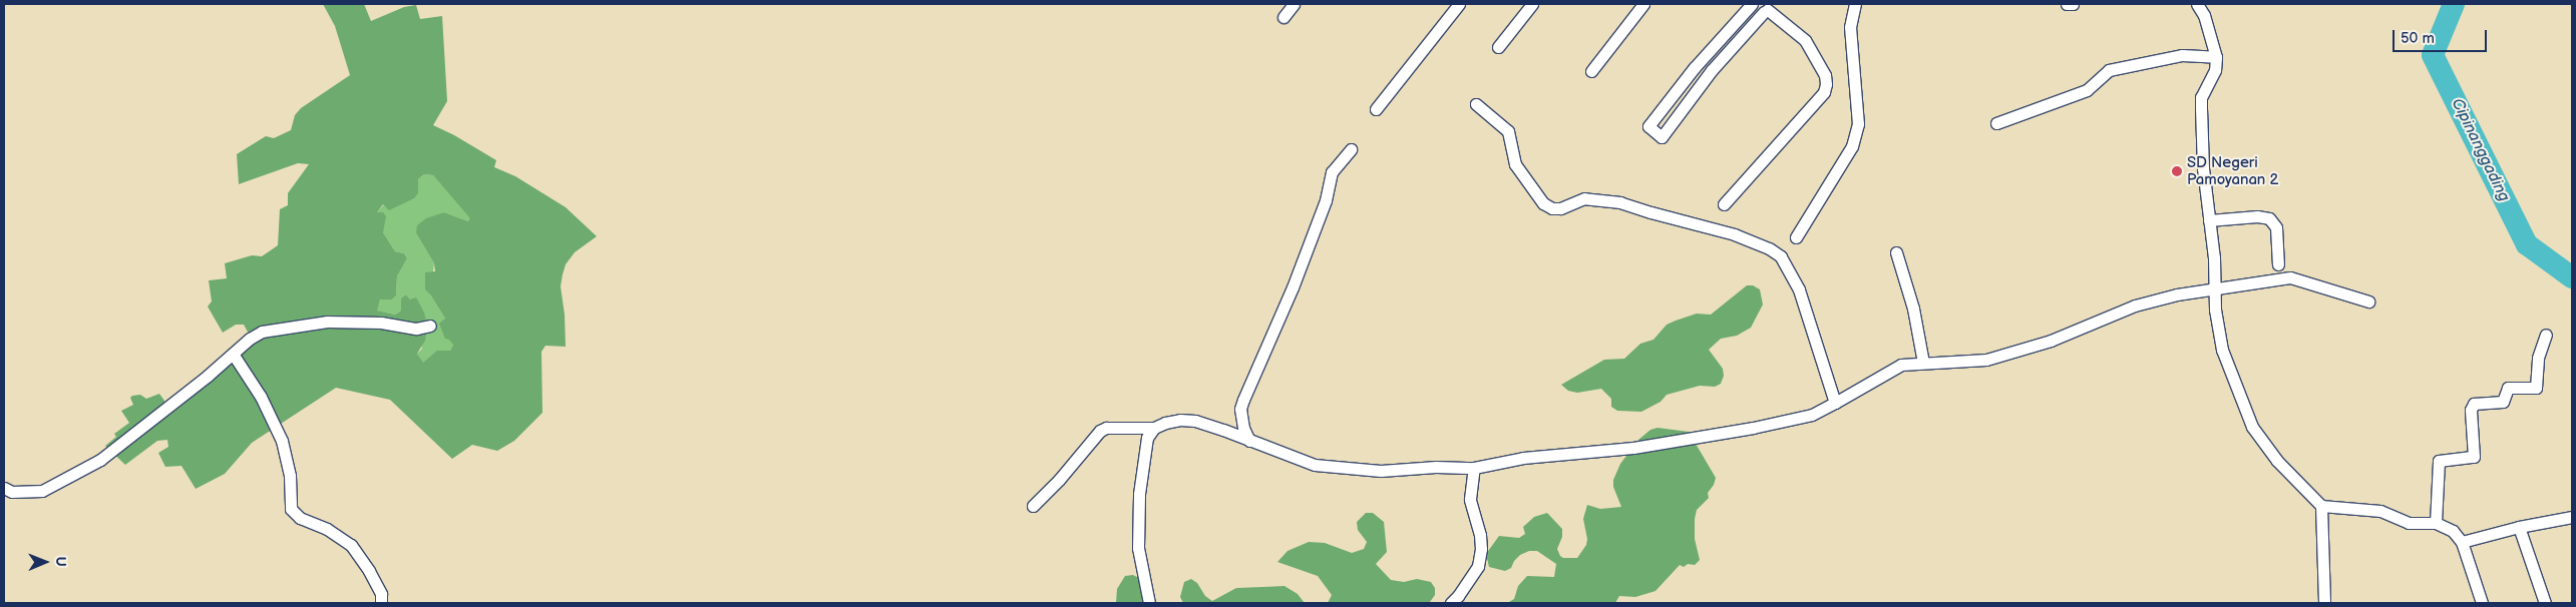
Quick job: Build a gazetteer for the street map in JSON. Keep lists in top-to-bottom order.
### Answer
{
  "water": ["Cipinanggading"],
  "places": ["SD Negeri Pamoyanan 2"],
  "scale_bar": "50 m",
  "north": "right"
}
